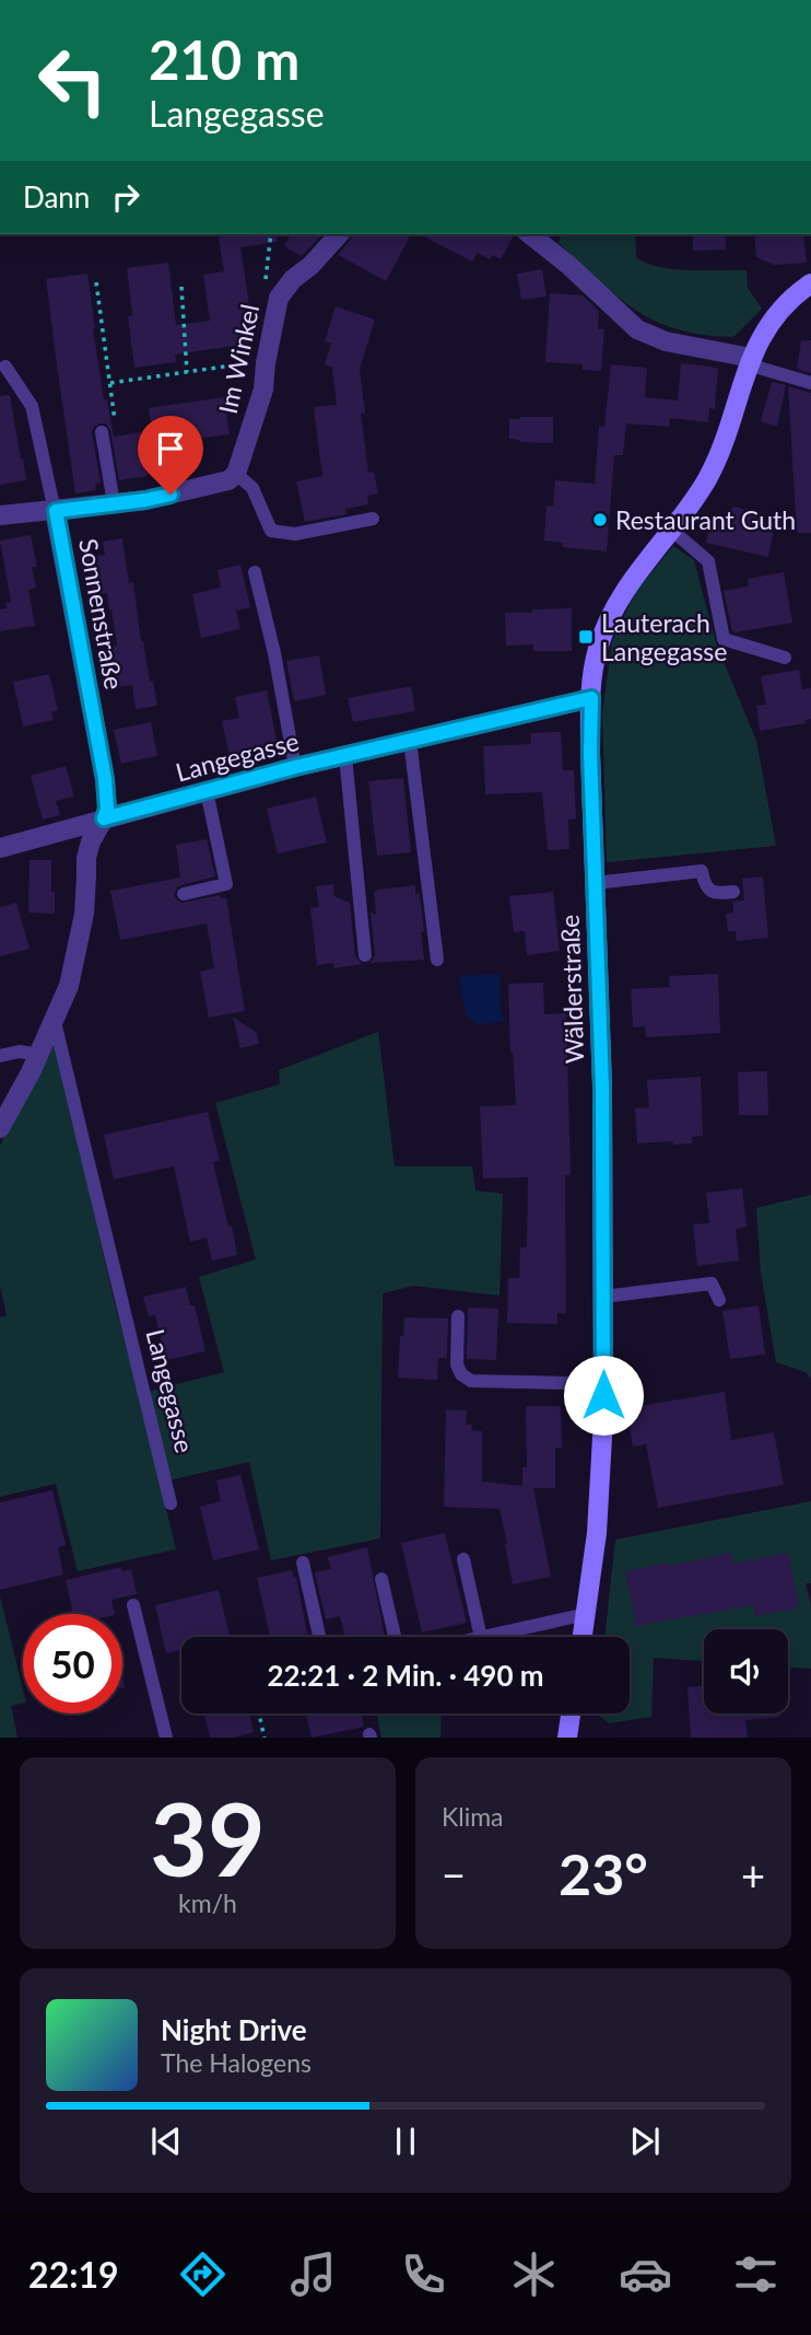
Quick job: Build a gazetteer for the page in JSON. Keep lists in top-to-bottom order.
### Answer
{
  "streets": {
    "main road": ["Wälderstraße"],
    "street": ["Im Winkel", "Sonnenstraße", "Langegasse"]
  },
  "crossings": [
    ["Im Winkel", "Sonnenstraße"],
    ["Sonnenstraße", "Langegasse"],
    ["Langegasse", "Wälderstraße"]
  ],
  "places": {
    "other": ["Restaurant Guth"],
    "transit": ["Lauterach Langegasse"]
  },
  "page": {
    "turn": ["210 m", "Langegasse"],
    "then": "Dann",
    "limit": "50",
    "trip": "22:21 · 2 Min. · 490 m",
    "tile": [
      ["39", "km/h"],
      "Klima"
    ],
    "heat": ["−", "23°", "+"],
    "song": ["Night Drive", "The Halogens"],
    "tabs": "22:19"
  }
}
